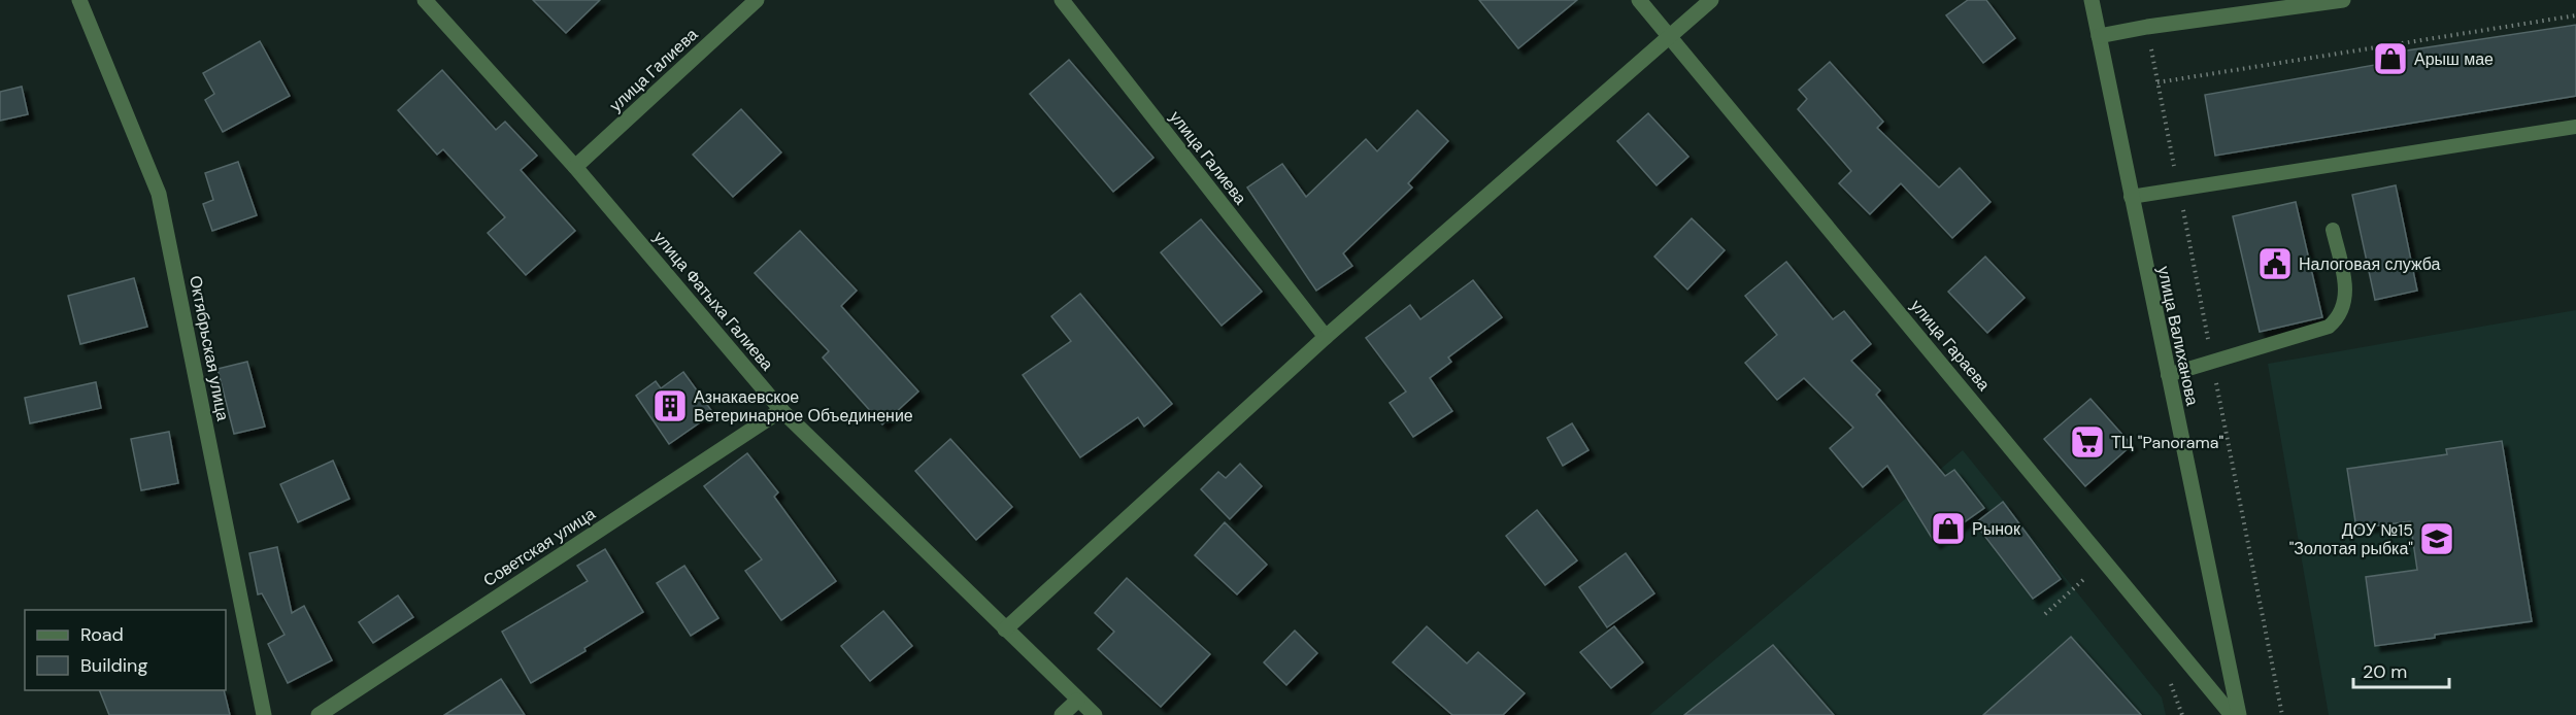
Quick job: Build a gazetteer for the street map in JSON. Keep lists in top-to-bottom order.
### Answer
{
  "streets": {
    "street": [
      "улица Галиева",
      "улица Фатыха Галиева",
      "улица Валиханова",
      "улица Гараева",
      "Октябрьская улица",
      "Советская улица"
    ]
  },
  "crossings": [
    ["улица Галиева", "улица Фатыха Галиева"],
    ["улица Фатыха Галиева", "Советская улица"]
  ],
  "places": {
    "shop": ["Арыш мае", "Рынок"],
    "public building": ["Налоговая служба"],
    "building": ["Азнакаевское Ветеринарное Объединение"],
    "supermarket": ["ТЦ \"Panorama\""],
    "school or university": ["ДОУ №15 \"Золотая рыбка\""]
  },
  "legend": ["Road", "Building"],
  "scale_bar": "20 m"
}
